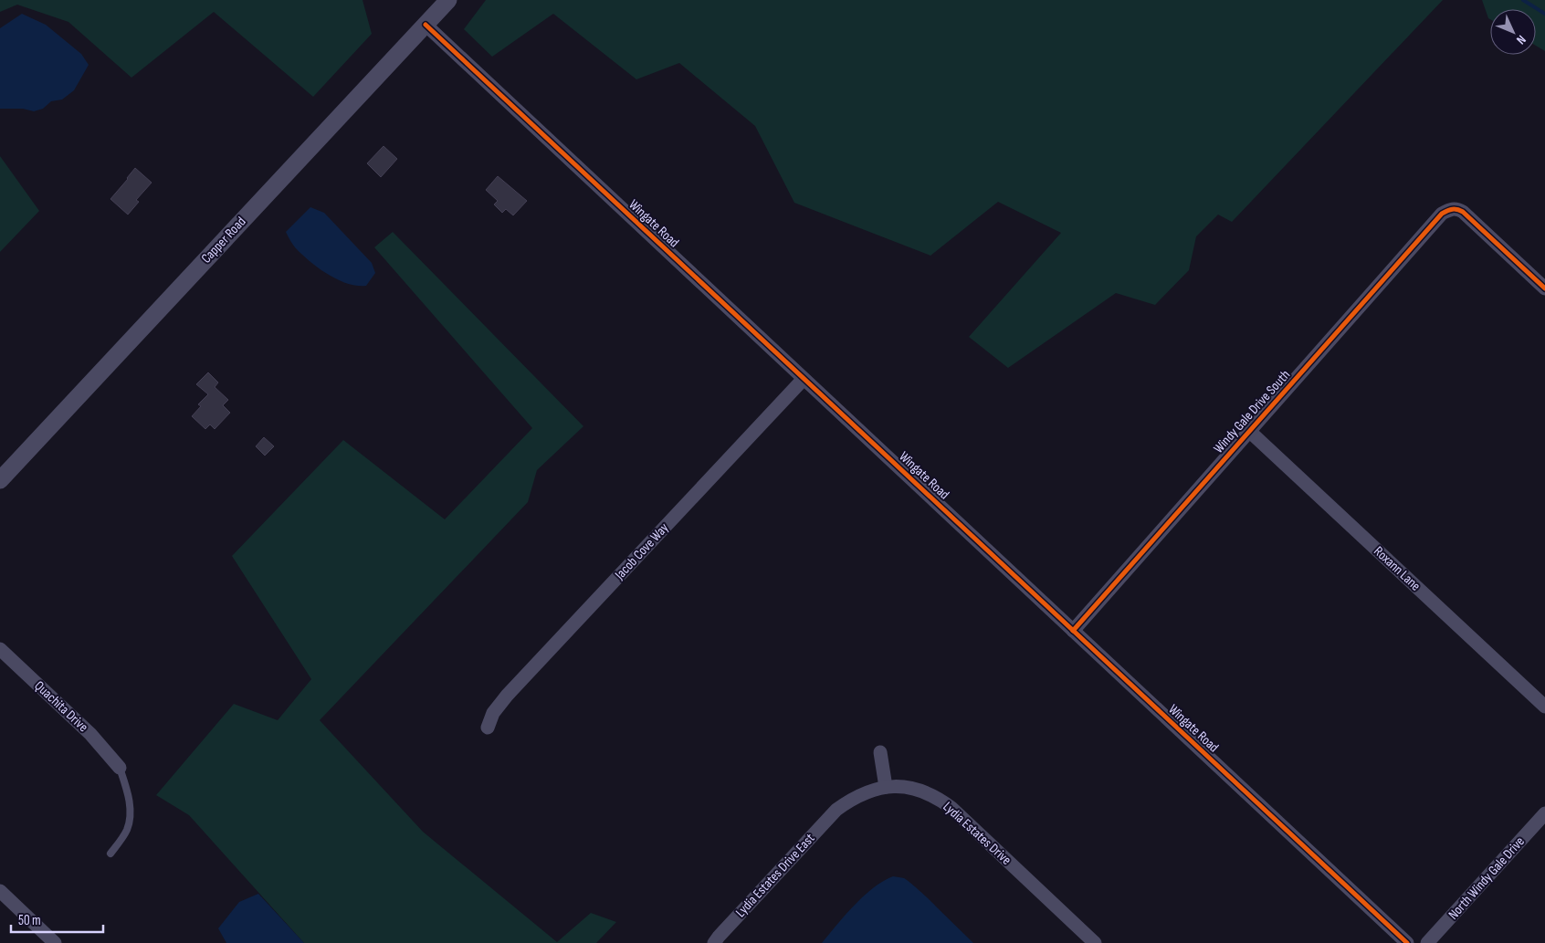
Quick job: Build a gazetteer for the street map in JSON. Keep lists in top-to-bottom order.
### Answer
{
  "streets": {
    "street": [
      "Wingate Road",
      "Capper Road",
      "Windy Gale Drive South",
      "Jacob Cove Way",
      "Roxann Lane",
      "Quachita Drive",
      "Lydia Estates Drive",
      "Lydia Estates Drive East",
      "North Windy Gale Drive"
    ]
  },
  "crossings": [
    ["Wingate Road", "Capper Road"],
    ["Wingate Road", "Windy Gale Drive South"],
    ["Wingate Road", "Jacob Cove Way"],
    ["Windy Gale Drive South", "Roxann Lane"],
    ["Lydia Estates Drive", "Lydia Estates Drive East"]
  ],
  "scale_bar": "50 m",
  "north": "bottom right"
}
